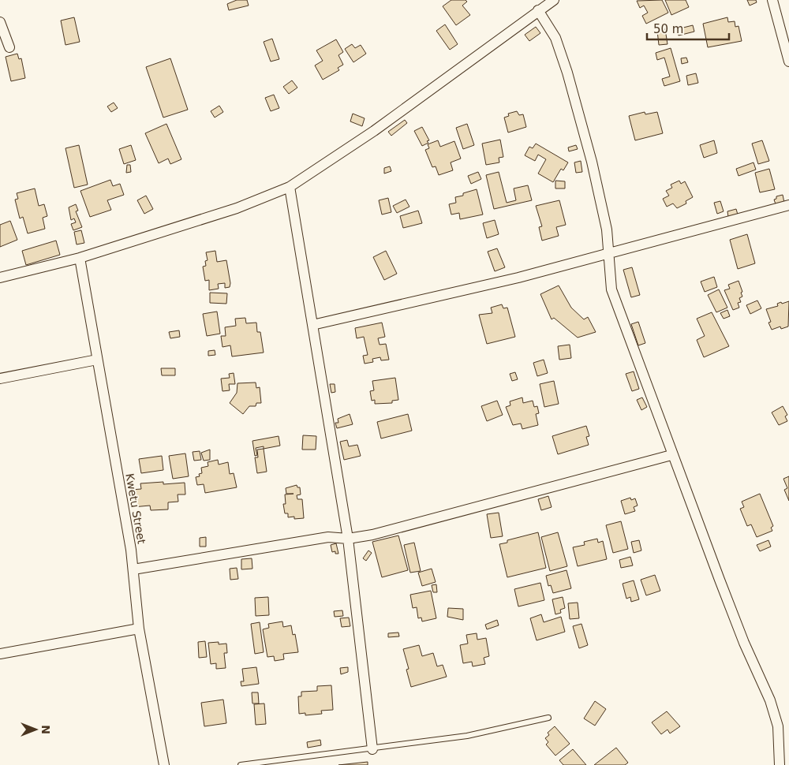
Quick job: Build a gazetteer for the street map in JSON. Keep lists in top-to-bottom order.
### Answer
{
  "streets": {
    "street": ["Kwetu Street"]
  },
  "scale_bar": "50 m",
  "north": "right"
}
